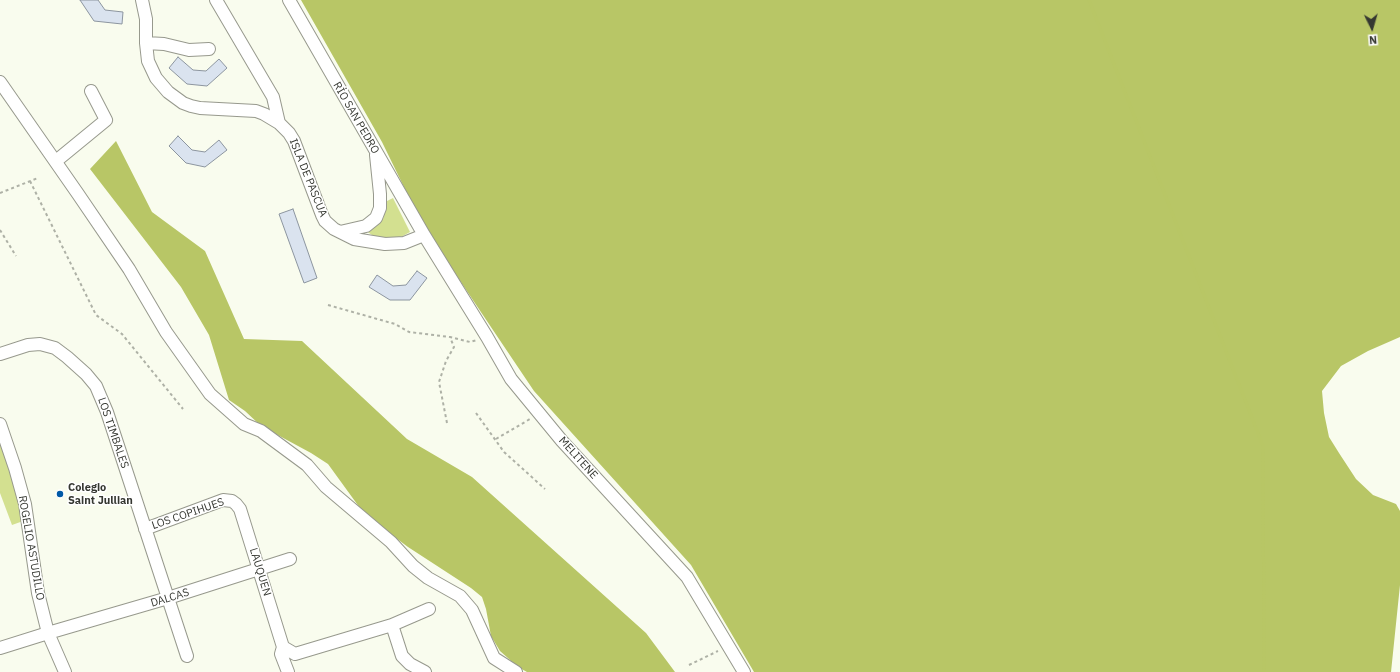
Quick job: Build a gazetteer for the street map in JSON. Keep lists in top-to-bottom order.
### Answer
{
  "streets": {
    "street": [
      "RÍO SAN PEDRO",
      "ISLA DE PASCUA",
      "LOS TIMBALES",
      "MELITENE",
      "LOS COPIHUES",
      "ROGELIO ASTUDILLO",
      "LAUQUEN",
      "DALCAS"
    ]
  },
  "crossings": [
    ["RÍO SAN PEDRO", "ISLA DE PASCUA"],
    ["RÍO SAN PEDRO", "MELITENE"],
    ["ISLA DE PASCUA", "MELITENE"],
    ["LOS TIMBALES", "LOS COPIHUES"],
    ["LOS TIMBALES", "DALCAS"],
    ["LOS COPIHUES", "LAUQUEN"],
    ["ROGELIO ASTUDILLO", "DALCAS"],
    ["LAUQUEN", "DALCAS"]
  ],
  "places": ["Colegio Saint Jullian"],
  "north": "bottom"
}
